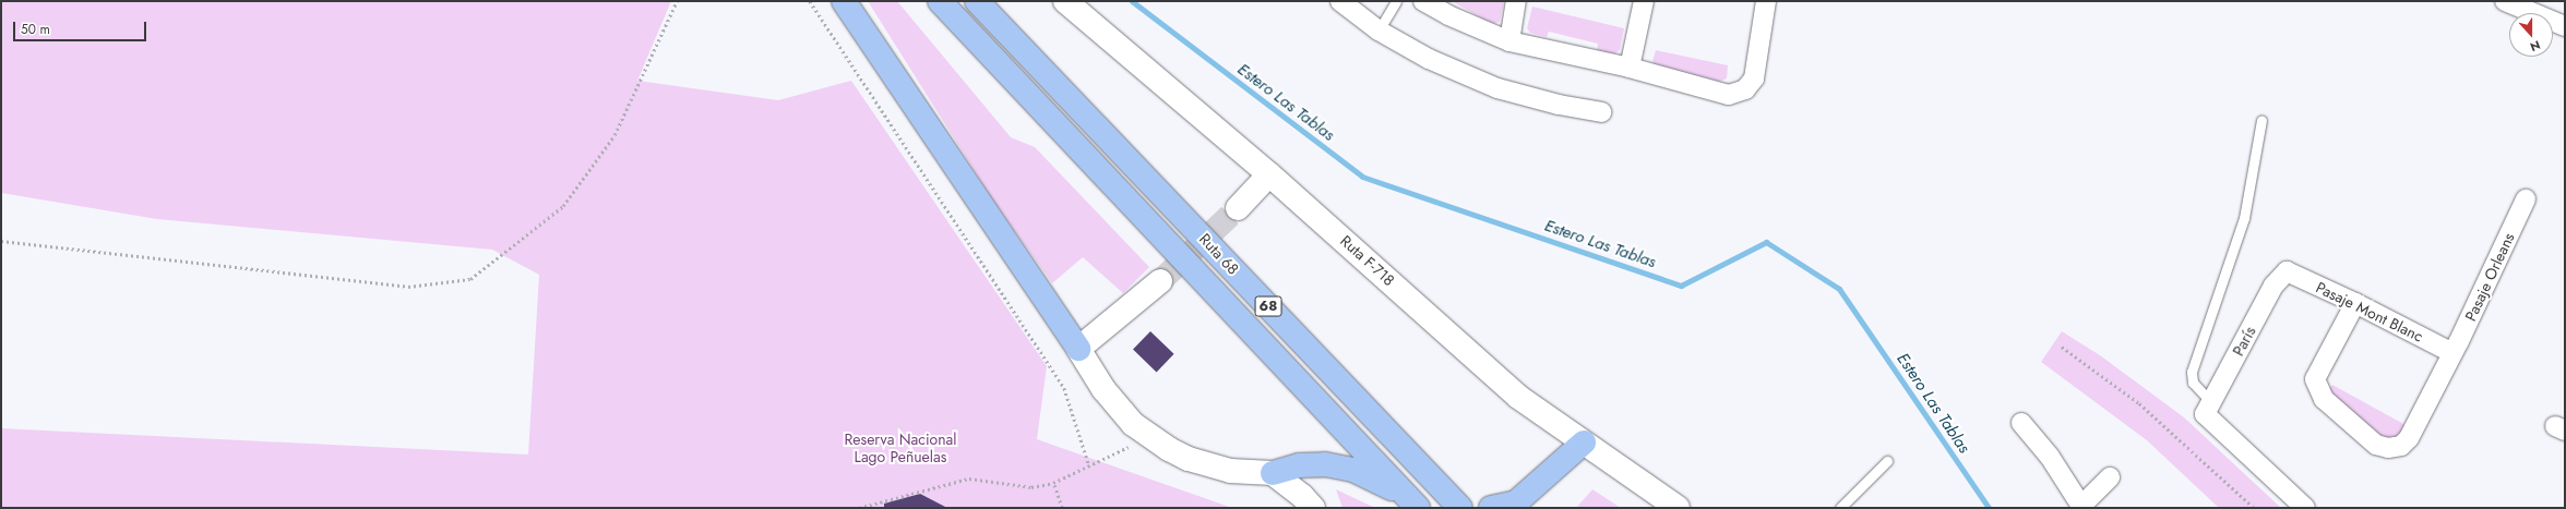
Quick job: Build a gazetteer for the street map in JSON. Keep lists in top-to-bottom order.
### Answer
{
  "streets": {
    "highway": ["Ruta 68", "68"],
    "street": [
      "Ruta F-718",
      "Pasaje Orleans",
      "Pasaje Mont Blanc",
      "París"
    ]
  },
  "crossings": [
    ["Pasaje Orleans", "Pasaje Mont Blanc"],
    ["Pasaje Mont Blanc", "París"]
  ],
  "water": ["Estero Las Tablas"],
  "parks": ["Reserva Nacional Lago Peñuelas"],
  "scale_bar": "50 m",
  "north": "bottom"
}
